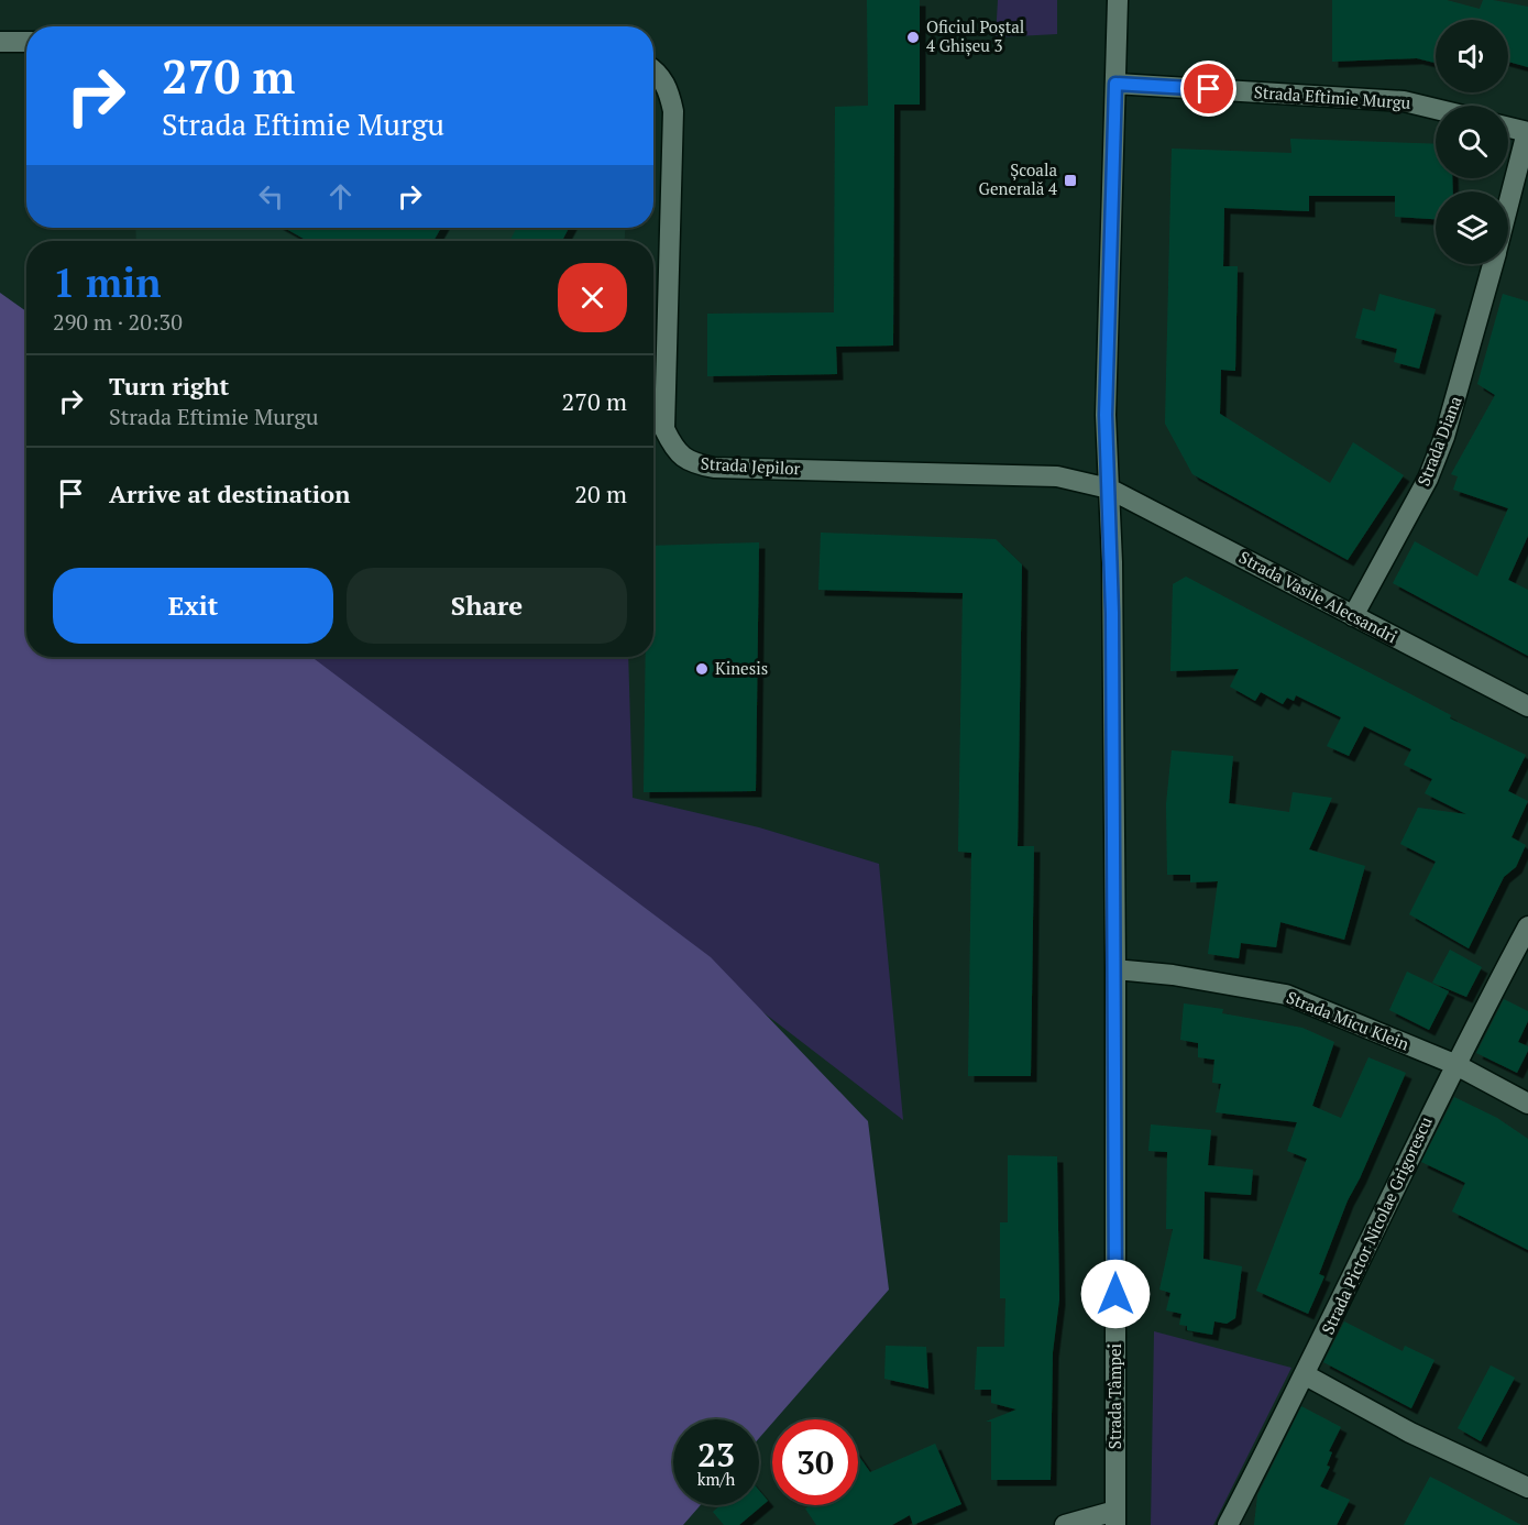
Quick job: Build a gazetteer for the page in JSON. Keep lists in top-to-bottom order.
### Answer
{
  "streets": {
    "street": [
      "Strada Eftimie Murgu",
      "Strada Diana",
      "Strada Jepilor",
      "Strada Vasile Alecsandri",
      "Strada Micu Klein",
      "Strada Pictor Nicolae Grigorescu",
      "Strada Tâmpei"
    ]
  },
  "crossings": [
    ["Strada Eftimie Murgu", "Strada Tâmpei"],
    ["Strada Diana", "Strada Vasile Alecsandri"],
    ["Strada Jepilor", "Strada Vasile Alecsandri"],
    ["Strada Jepilor", "Strada Tâmpei"],
    ["Strada Vasile Alecsandri", "Strada Tâmpei"],
    ["Strada Micu Klein", "Strada Pictor Nicolae Grigorescu"],
    ["Strada Micu Klein", "Strada Tâmpei"]
  ],
  "places": {
    "other": ["Oficiul Poștal 4 Ghișeu 3", "Kinesis"],
    "transit": ["Școala Generală 4"]
  },
  "page": {
    "turn": ["270 m", "Strada Eftimie Murgu"],
    "heading": ["1 min", "290 m · 20:30"],
    "list": [
      {
        "name": "Turn right",
        "note": "Strada Eftimie Murgu",
        "value": "270 m"
      },
      {
        "name": "Arrive at destination",
        "value": "20 m"
      }
    ],
    "buttons": ["Exit", "Share"],
    "speed": "23 km/h",
    "limit": "30"
  }
}
